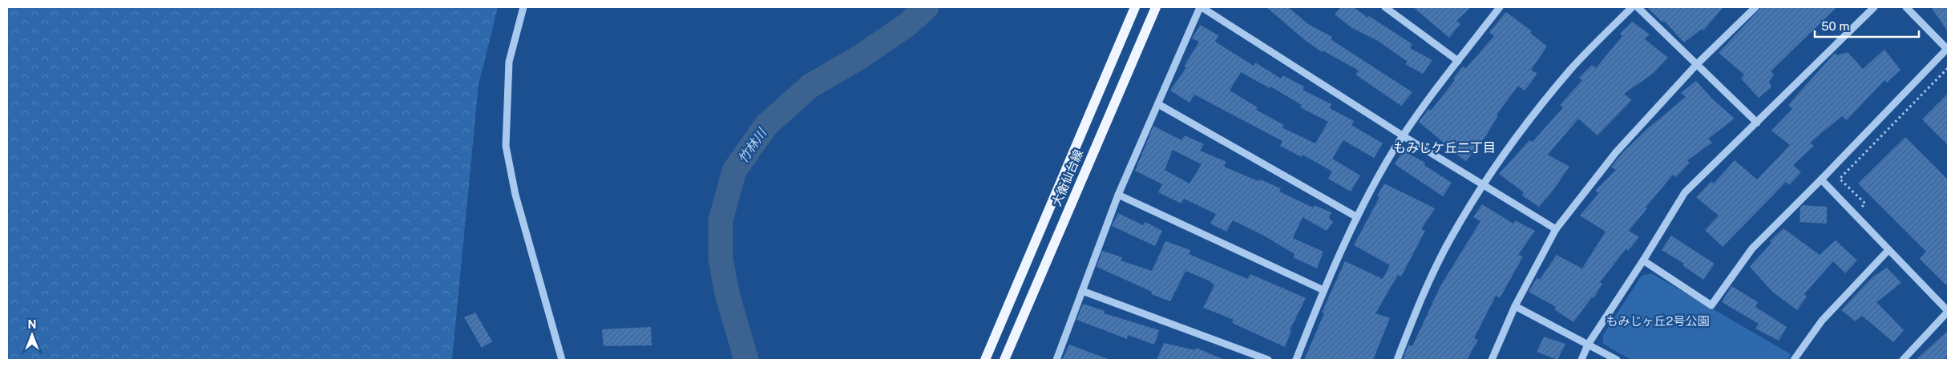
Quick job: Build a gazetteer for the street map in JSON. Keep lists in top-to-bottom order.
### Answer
{
  "streets": {
    "main road": ["大衡仙台線"]
  },
  "districts": ["もみじケ丘二丁目"],
  "water": ["竹林川"],
  "parks": ["もみじヶ丘2号公園"],
  "scale_bar": "50 m",
  "north": "top"
}
